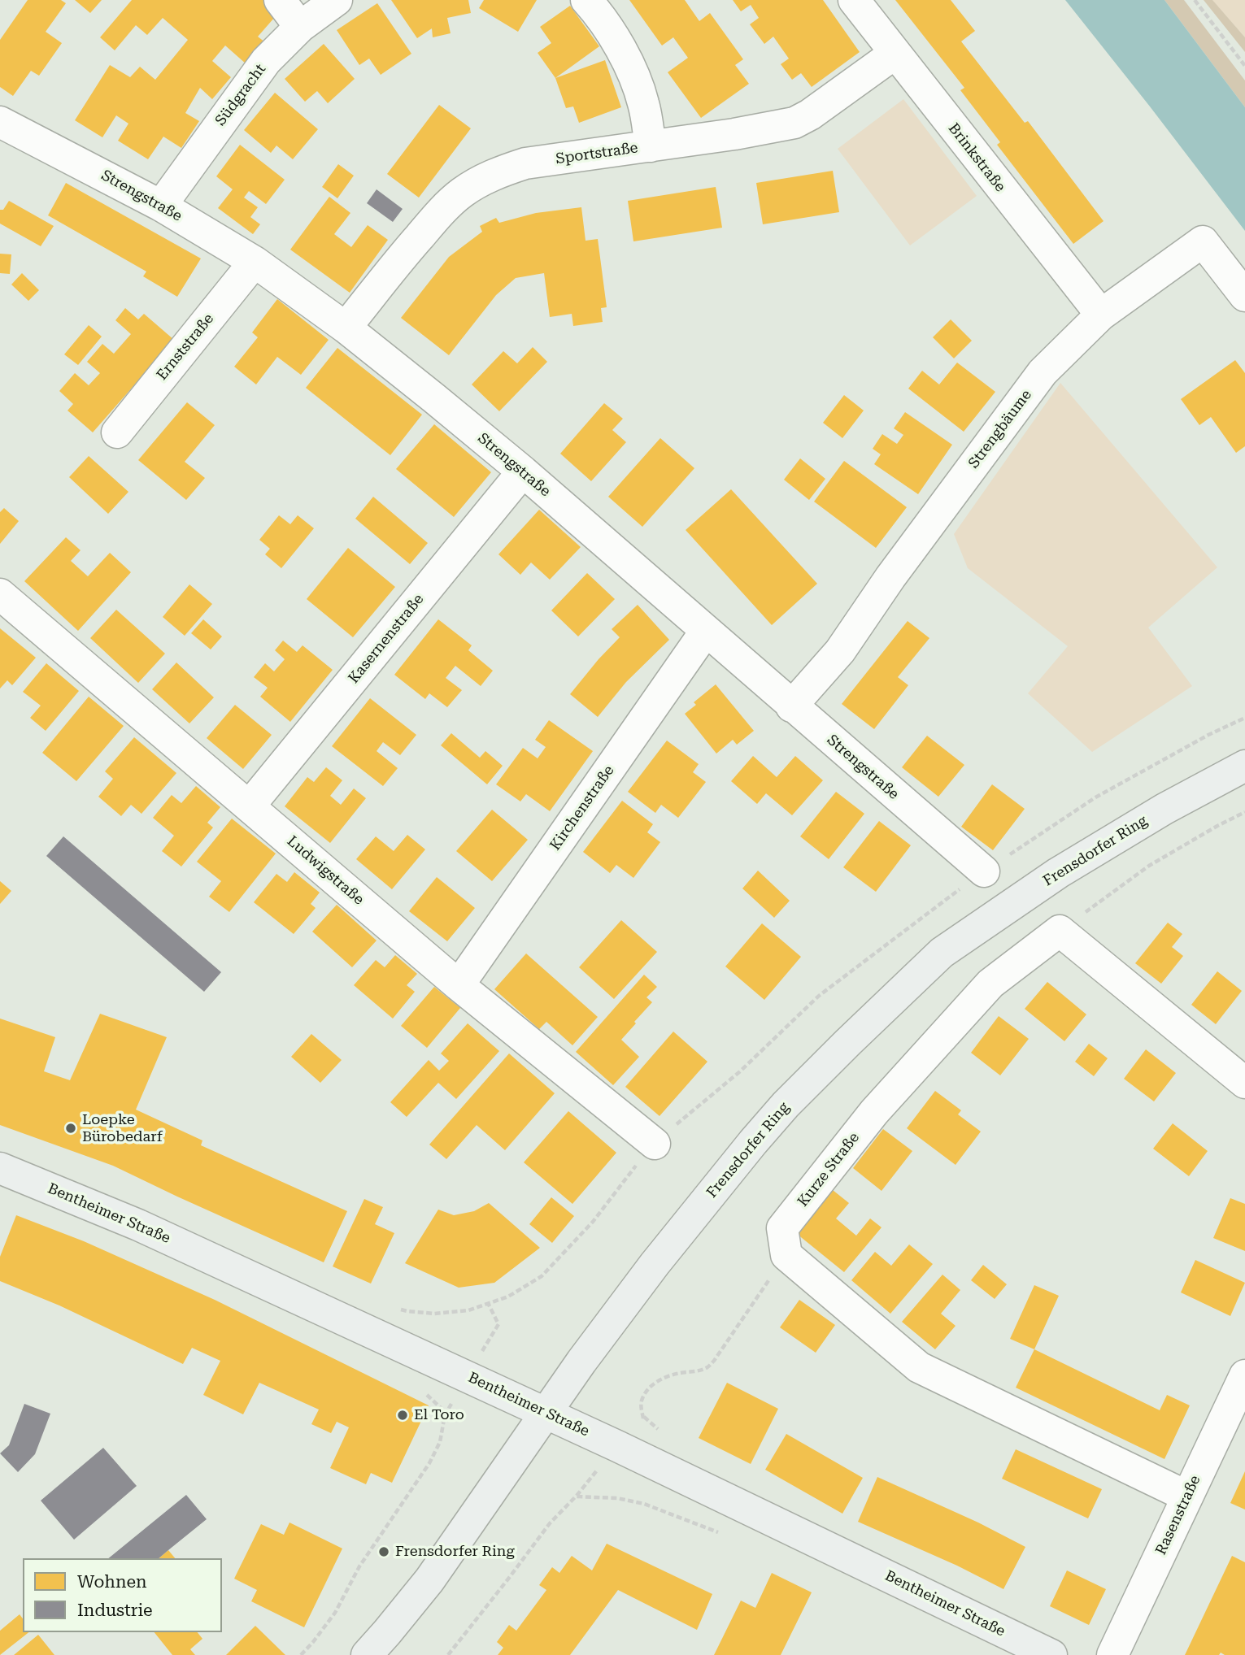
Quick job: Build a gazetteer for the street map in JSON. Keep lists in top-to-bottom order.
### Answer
{
  "streets": {
    "street": [
      "Südgracht",
      "Sportstraße",
      "Brinkstraße",
      "Strengstraße",
      "Ernststraße",
      "Strengbäume",
      "Kasernenstraße",
      "Kirchenstraße",
      "Frensdorfer Ring",
      "Ludwigstraße",
      "Kurze Straße",
      "Bentheimer Straße",
      "Rasenstraße"
    ]
  },
  "crossings": [
    ["Südgracht", "Strengstraße"],
    ["Sportstraße", "Brinkstraße"],
    ["Sportstraße", "Strengstraße"],
    ["Brinkstraße", "Strengbäume"],
    ["Strengstraße", "Ernststraße"],
    ["Strengstraße", "Strengbäume"],
    ["Strengstraße", "Kasernenstraße"],
    ["Strengstraße", "Kirchenstraße"],
    ["Kasernenstraße", "Ludwigstraße"],
    ["Kirchenstraße", "Ludwigstraße"],
    ["Frensdorfer Ring", "Bentheimer Straße"]
  ],
  "places": ["Loepke Bürobedarf", "El Toro", "Frensdorfer Ring"],
  "legend": ["Wohnen", "Industrie"]
}
